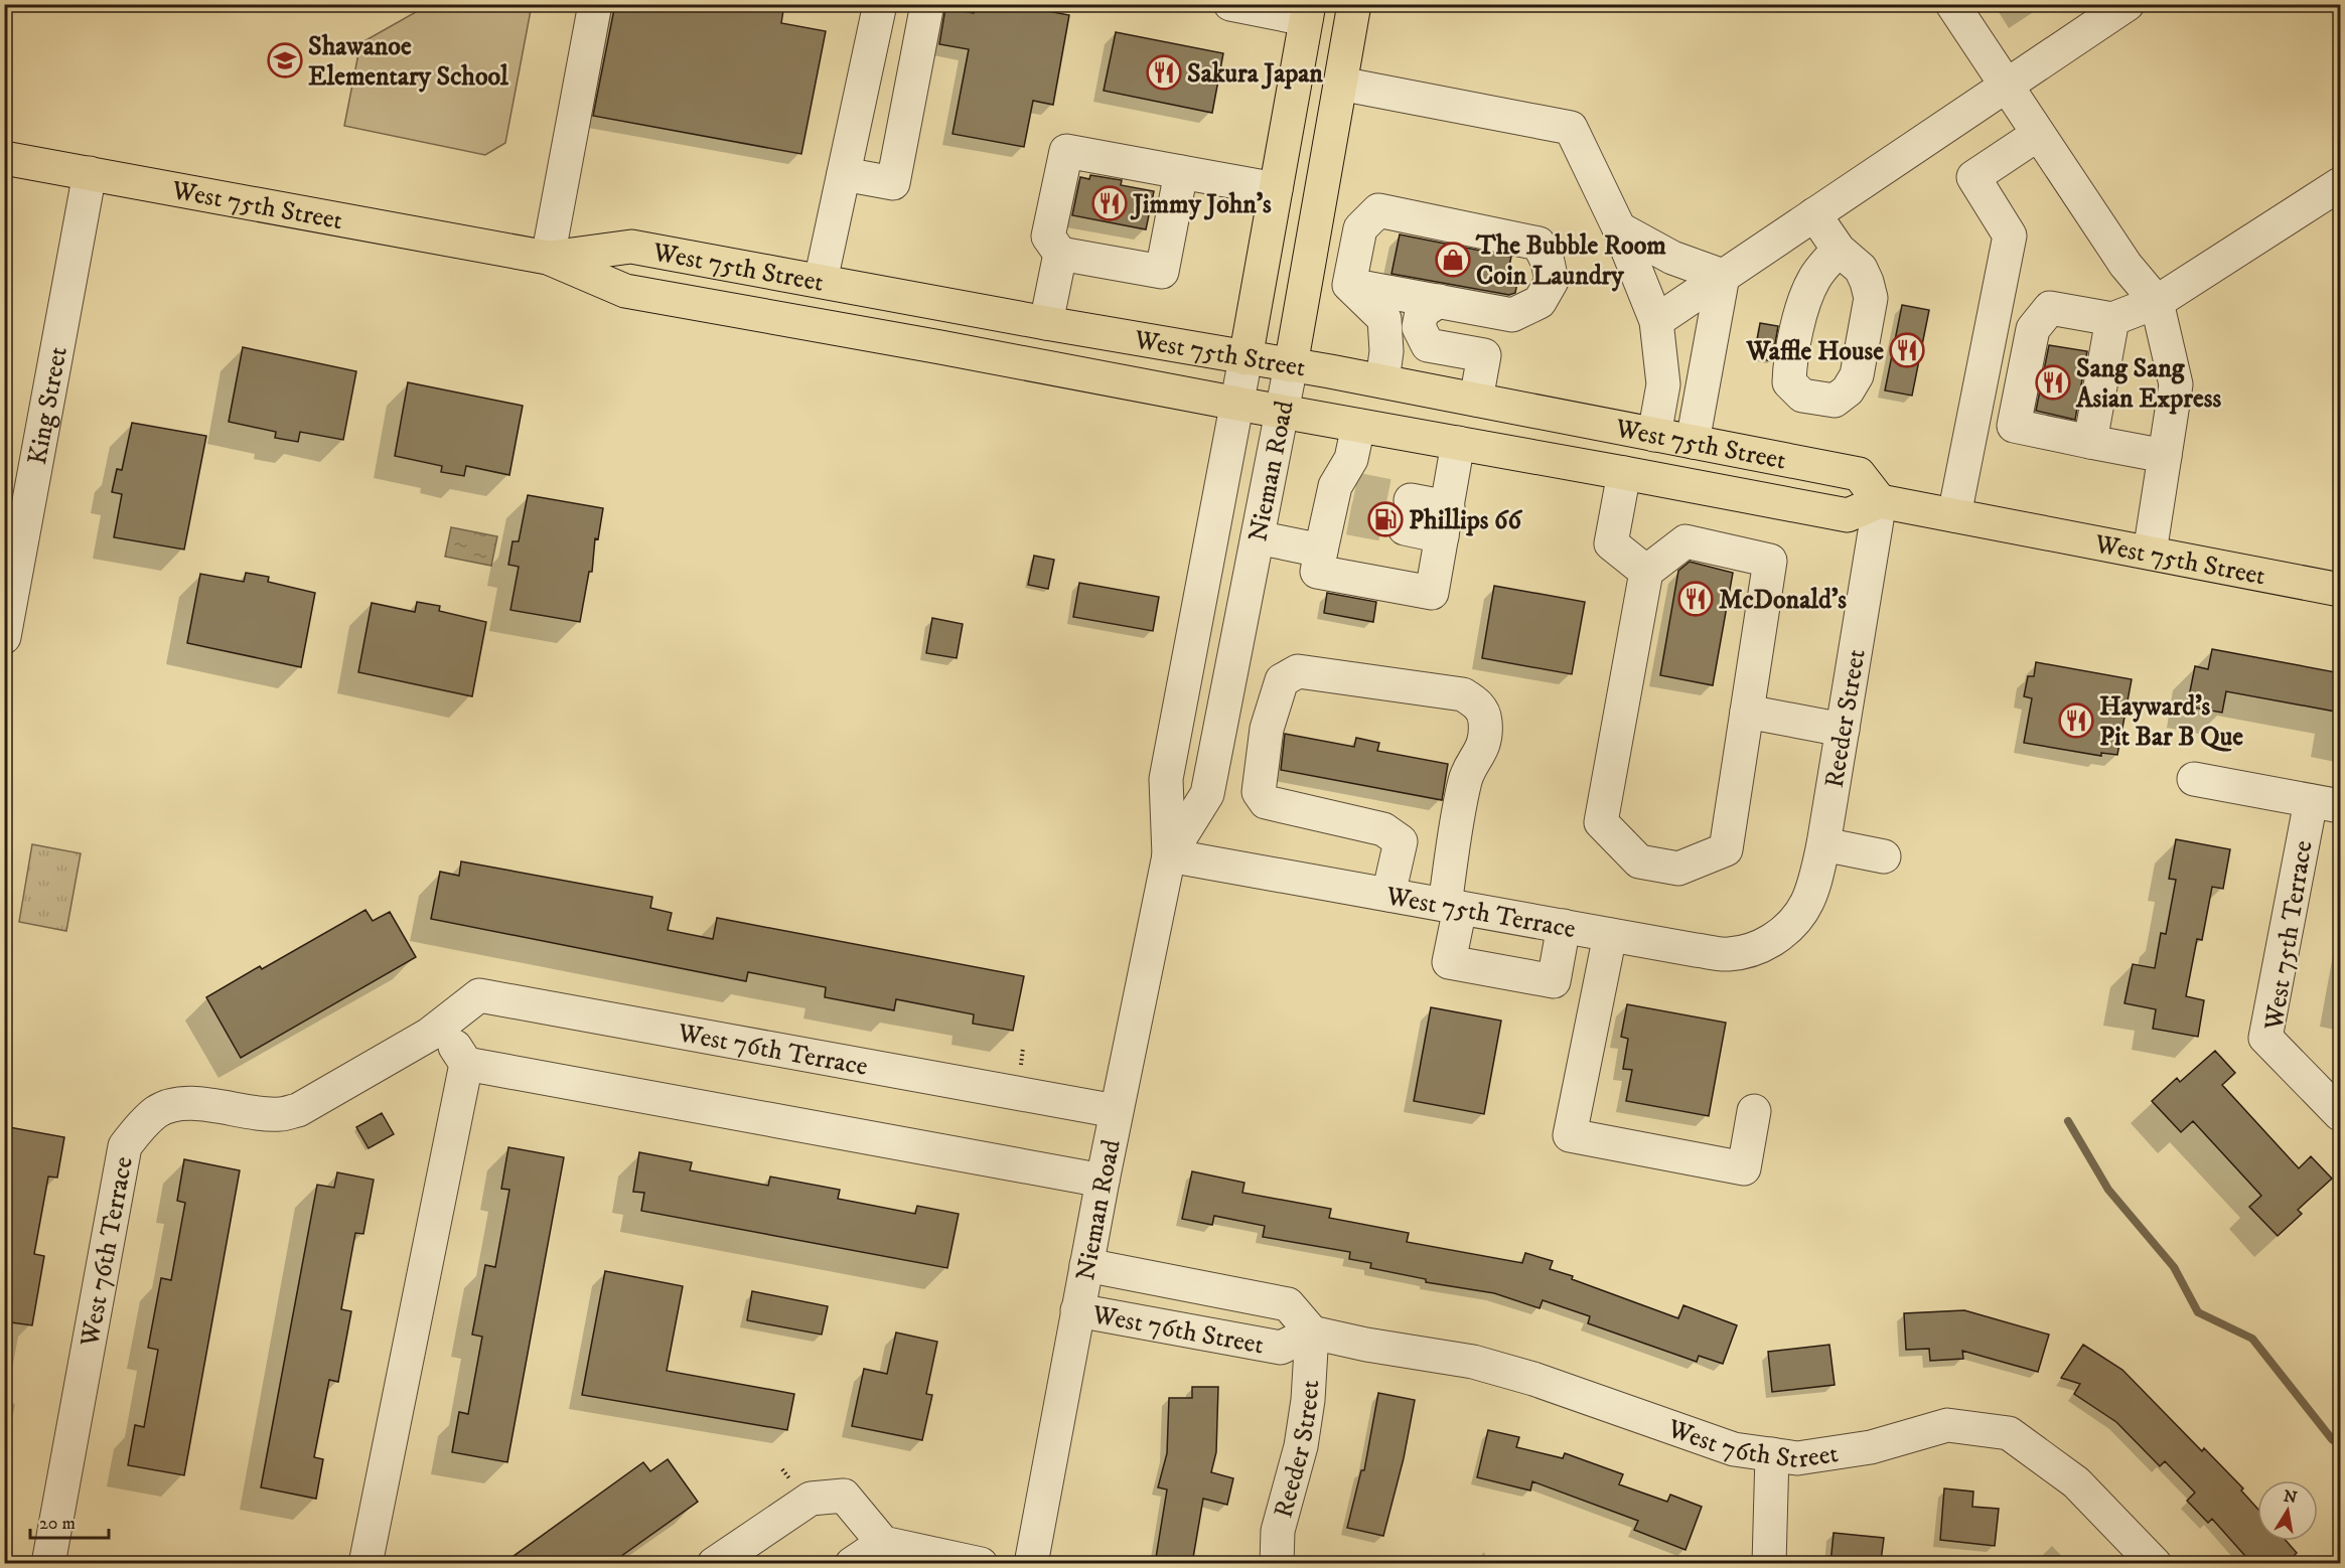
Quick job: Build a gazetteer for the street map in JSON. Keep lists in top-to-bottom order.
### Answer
{
  "streets": {
    "main road": ["West 75th Street", "Nieman Road"],
    "street": [
      "King Street",
      "Reeder Street",
      "West 75th Terrace",
      "West 76th Terrace",
      "West 76th Street"
    ]
  },
  "crossings": [
    ["West 75th Street", "King Street"],
    ["West 75th Street", "Nieman Road"],
    ["West 75th Street", "Reeder Street"],
    ["Nieman Road", "West 75th Terrace"],
    ["Nieman Road", "West 76th Terrace"],
    ["Nieman Road", "West 76th Street"],
    ["Reeder Street", "West 75th Terrace"],
    ["Reeder Street", "West 76th Street"]
  ],
  "places": {
    "school or university": ["Shawanoe Elementary School"],
    "restaurant": [
      "Sakura Japan",
      "Jimmy John's",
      "Waffle House",
      "Sang Sang Asian Express",
      "McDonald's",
      "Hayward's Pit Bar B Que"
    ],
    "shop": ["The Bubble Room Coin Laundry"],
    "fuel station": ["Phillips 66"]
  },
  "scale_bar": "20 m",
  "north": "top"
}
